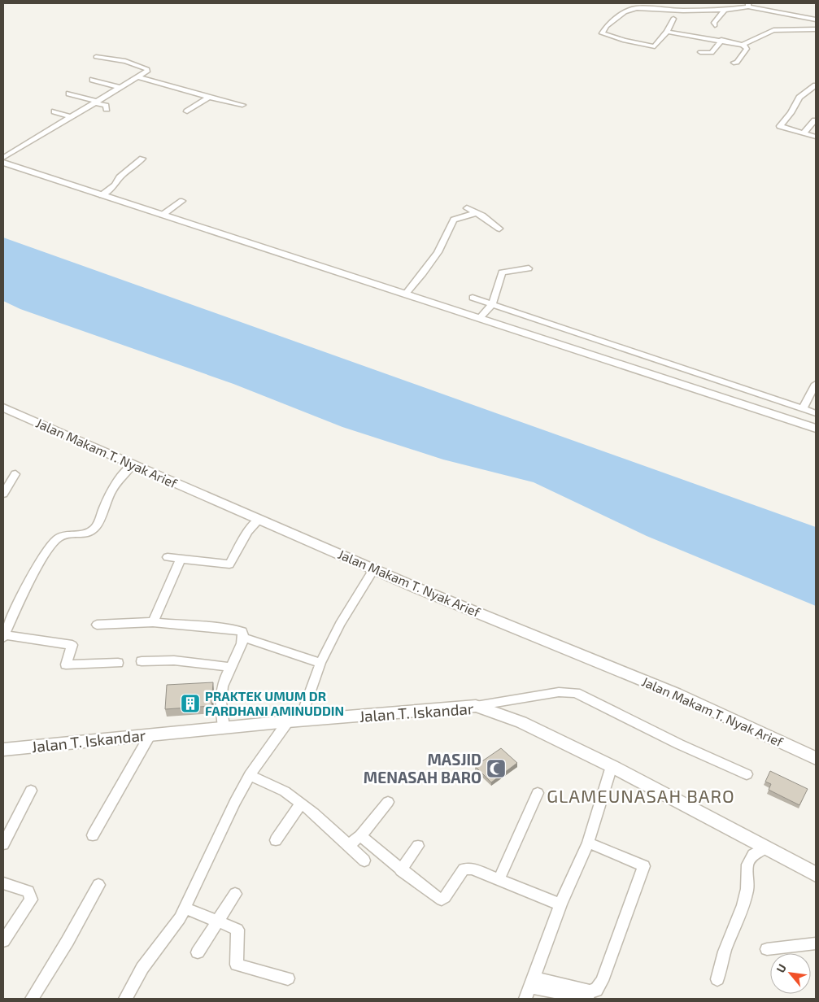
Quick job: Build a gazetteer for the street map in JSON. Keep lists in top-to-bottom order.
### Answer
{
  "streets": {
    "street": ["Jalan Makam T. Nyak Arief", "Jalan T. Iskandar"]
  },
  "districts": ["GLAMEUNASAH BARO"],
  "places": {
    "building": ["PRAKTEK UMUM DR FARDHANI AMINUDDIN"],
    "mosque": ["MASJID MENASAH BARO"]
  },
  "north": "top left"
}
